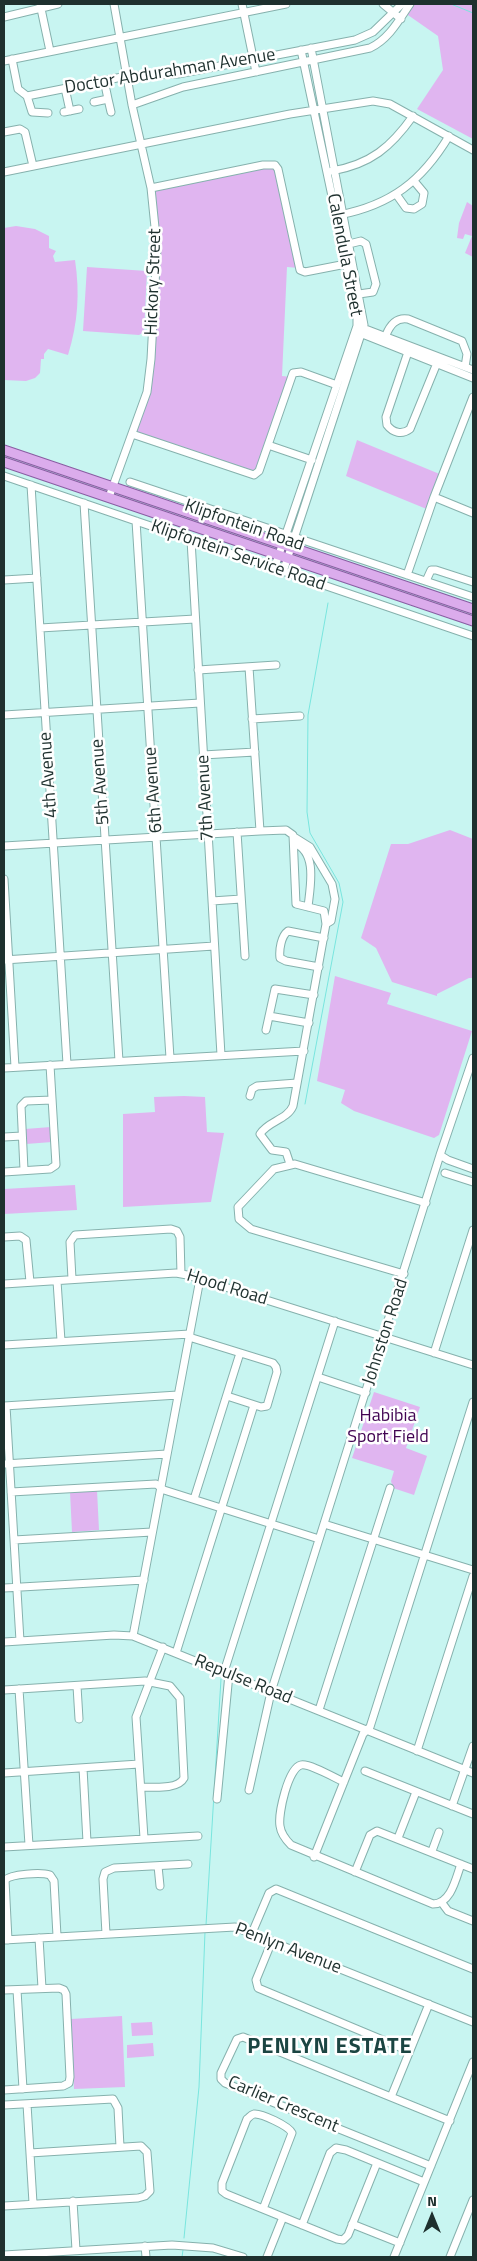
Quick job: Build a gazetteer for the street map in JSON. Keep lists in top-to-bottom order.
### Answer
{
  "streets": {
    "main road": ["Klipfontein Road"],
    "street": [
      "Doctor Abdurahman Avenue",
      "Calendula Street",
      "Hickory Street",
      "Klipfontein Service Road",
      "4th Avenue",
      "5th Avenue",
      "6th Avenue",
      "7th Avenue",
      "Hood Road",
      "Johnston Road",
      "Repulse Road",
      "Penlyn Avenue",
      "Carlier Crescent"
    ]
  },
  "crossings": [
    ["Doctor Abdurahman Avenue", "Calendula Street"],
    ["Doctor Abdurahman Avenue", "Hickory Street"],
    ["Calendula Street", "Klipfontein Road"],
    ["Calendula Street", "Klipfontein Service Road"],
    ["Hickory Street", "Klipfontein Road"],
    ["Klipfontein Service Road", "4th Avenue"],
    ["Klipfontein Service Road", "5th Avenue"],
    ["Klipfontein Service Road", "6th Avenue"],
    ["Klipfontein Service Road", "7th Avenue"],
    ["Hood Road", "Johnston Road"],
    ["Johnston Road", "Repulse Road"]
  ],
  "districts": ["PENLYN ESTATE"],
  "parks": ["Habibia Sport Field"],
  "north": "top"
}
